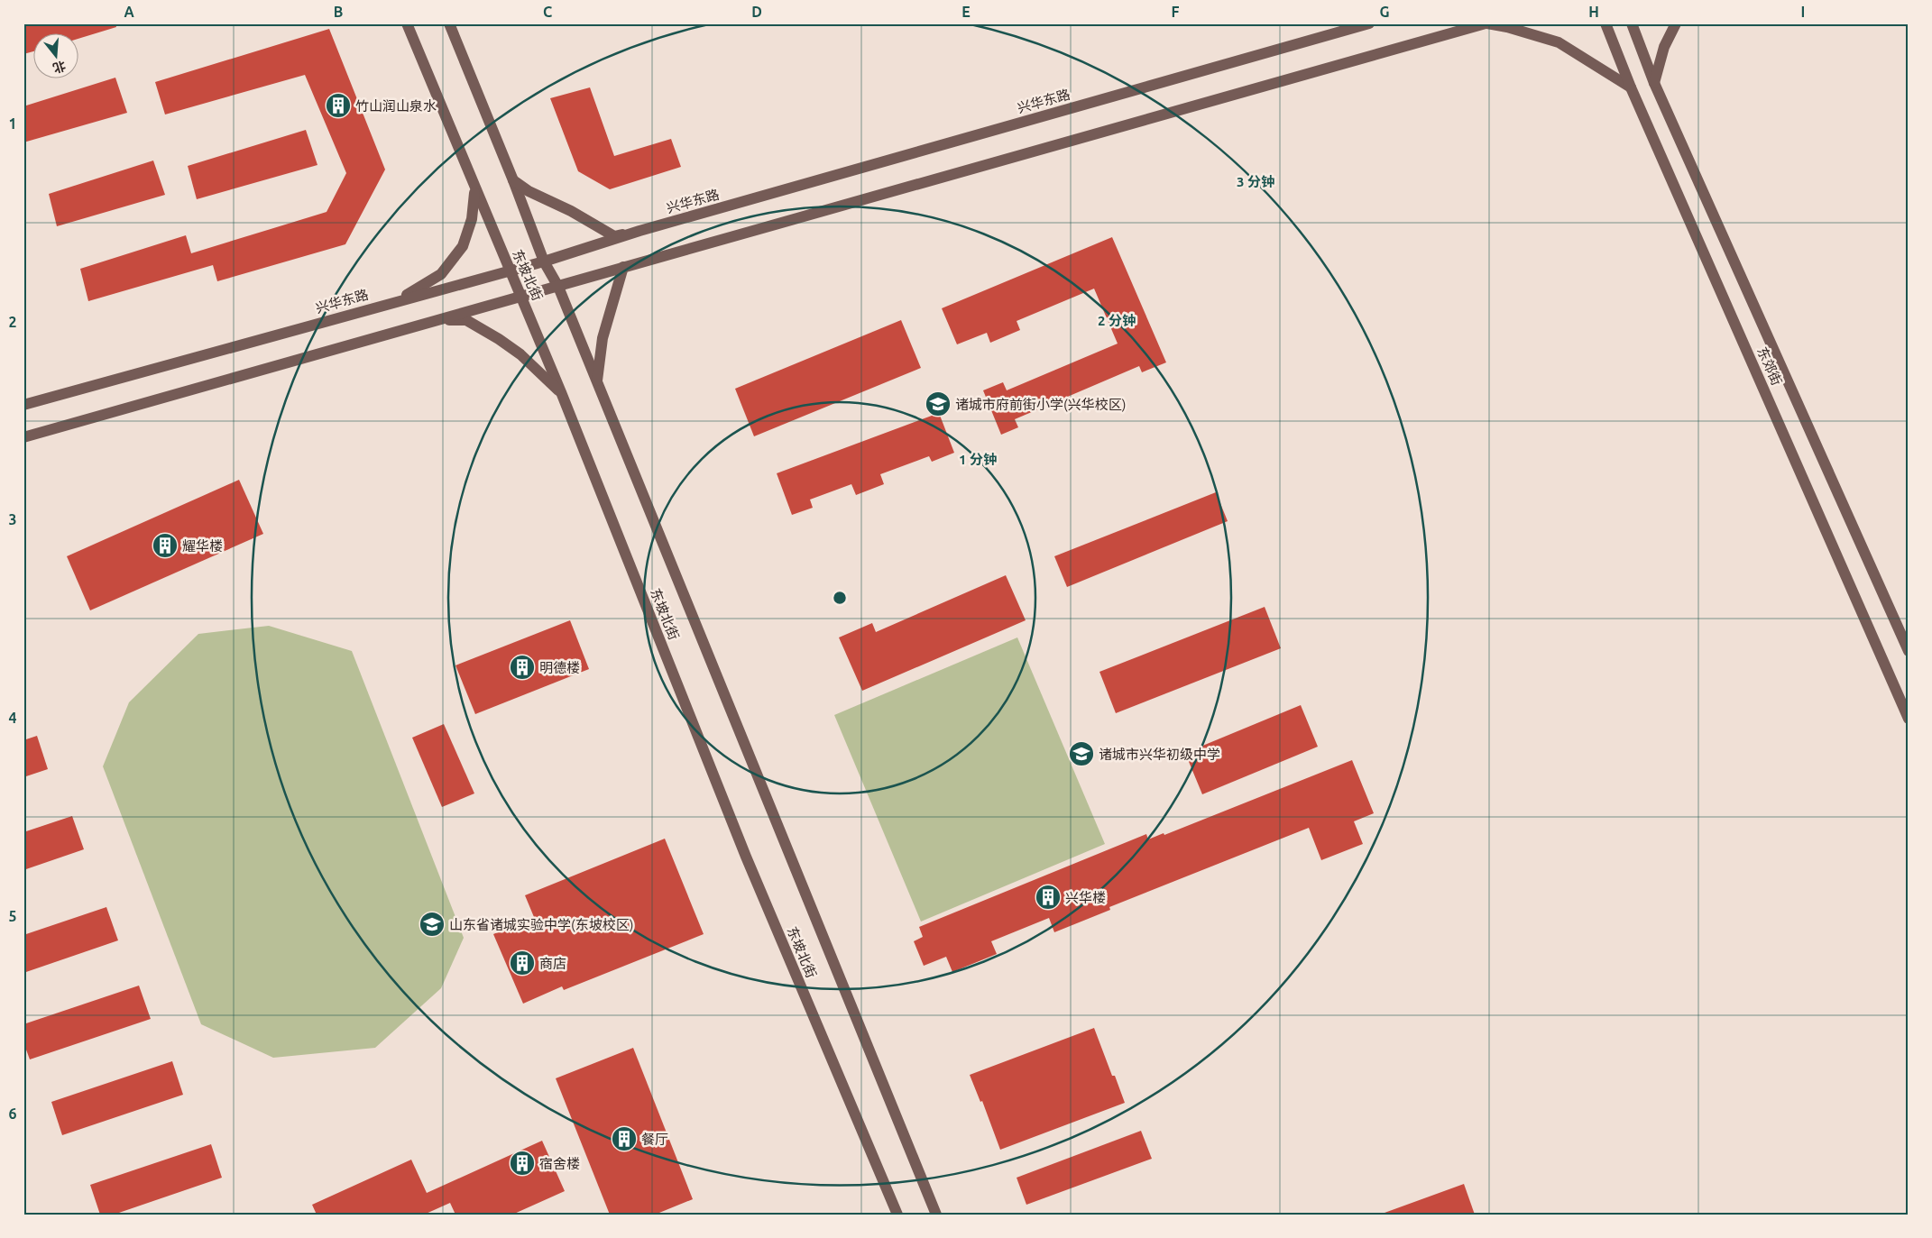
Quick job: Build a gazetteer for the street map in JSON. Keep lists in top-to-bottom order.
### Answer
{
  "streets": {
    "main road": ["兴华东路", "东坡北街", "东郊街"]
  },
  "crossings": [
    ["兴华东路", "东坡北街"]
  ],
  "places": {
    "building": [
      "竹山润山泉水",
      "耀华楼",
      "明德楼",
      "兴华楼",
      "商店",
      "餐厅",
      "宿舍楼"
    ],
    "school or university": ["诸城市府前街小学(兴华校区)", "诸城市兴华初级中学", "山东省诸城实验中学(东坡校区)"]
  },
  "north": "bottom",
  "grid": {
    "columns": [
      "A",
      "B",
      "C",
      "D",
      "E",
      "F",
      "G",
      "H",
      "I"
    ],
    "rows": [
      "1",
      "2",
      "3",
      "4",
      "5",
      "6"
    ]
  },
  "rings": ["3 分钟", "2 分钟", "1 分钟"]
}
